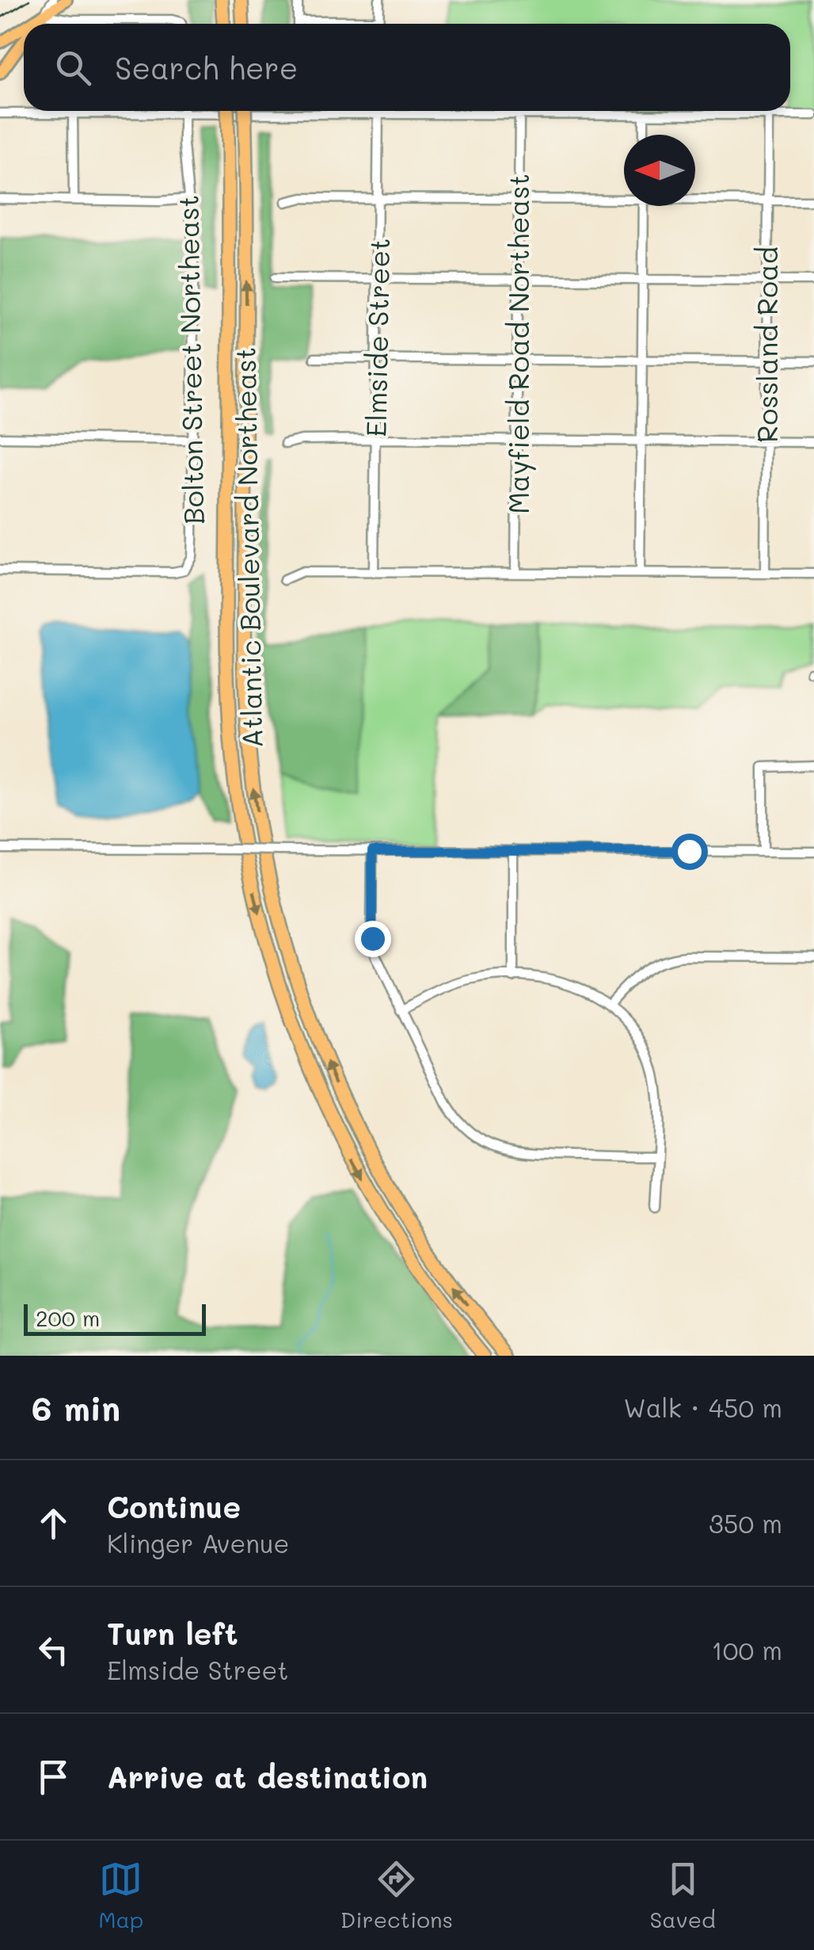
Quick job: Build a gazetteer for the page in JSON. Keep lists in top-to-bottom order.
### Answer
{
  "streets": {
    "highway": ["Atlantic Boulevard Northeast"],
    "street": [
      "Elmside Street",
      "Mayfield Road Northeast",
      "Rossland Road",
      "Bolton Street Northeast"
    ]
  },
  "scale_bar": "200 m",
  "north": "left",
  "page": {
    "search": "Search here",
    "scale": "200 m",
    "heading": ["6 min", "Walk · 450 m"],
    "list": [
      ["Continue", "Klinger Avenue", "350 m"],
      ["Turn left", "Elmside Street", "100 m"],
      "Arrive at destination"
    ],
    "nav": ["Map", "Directions", "Saved"]
  }
}
